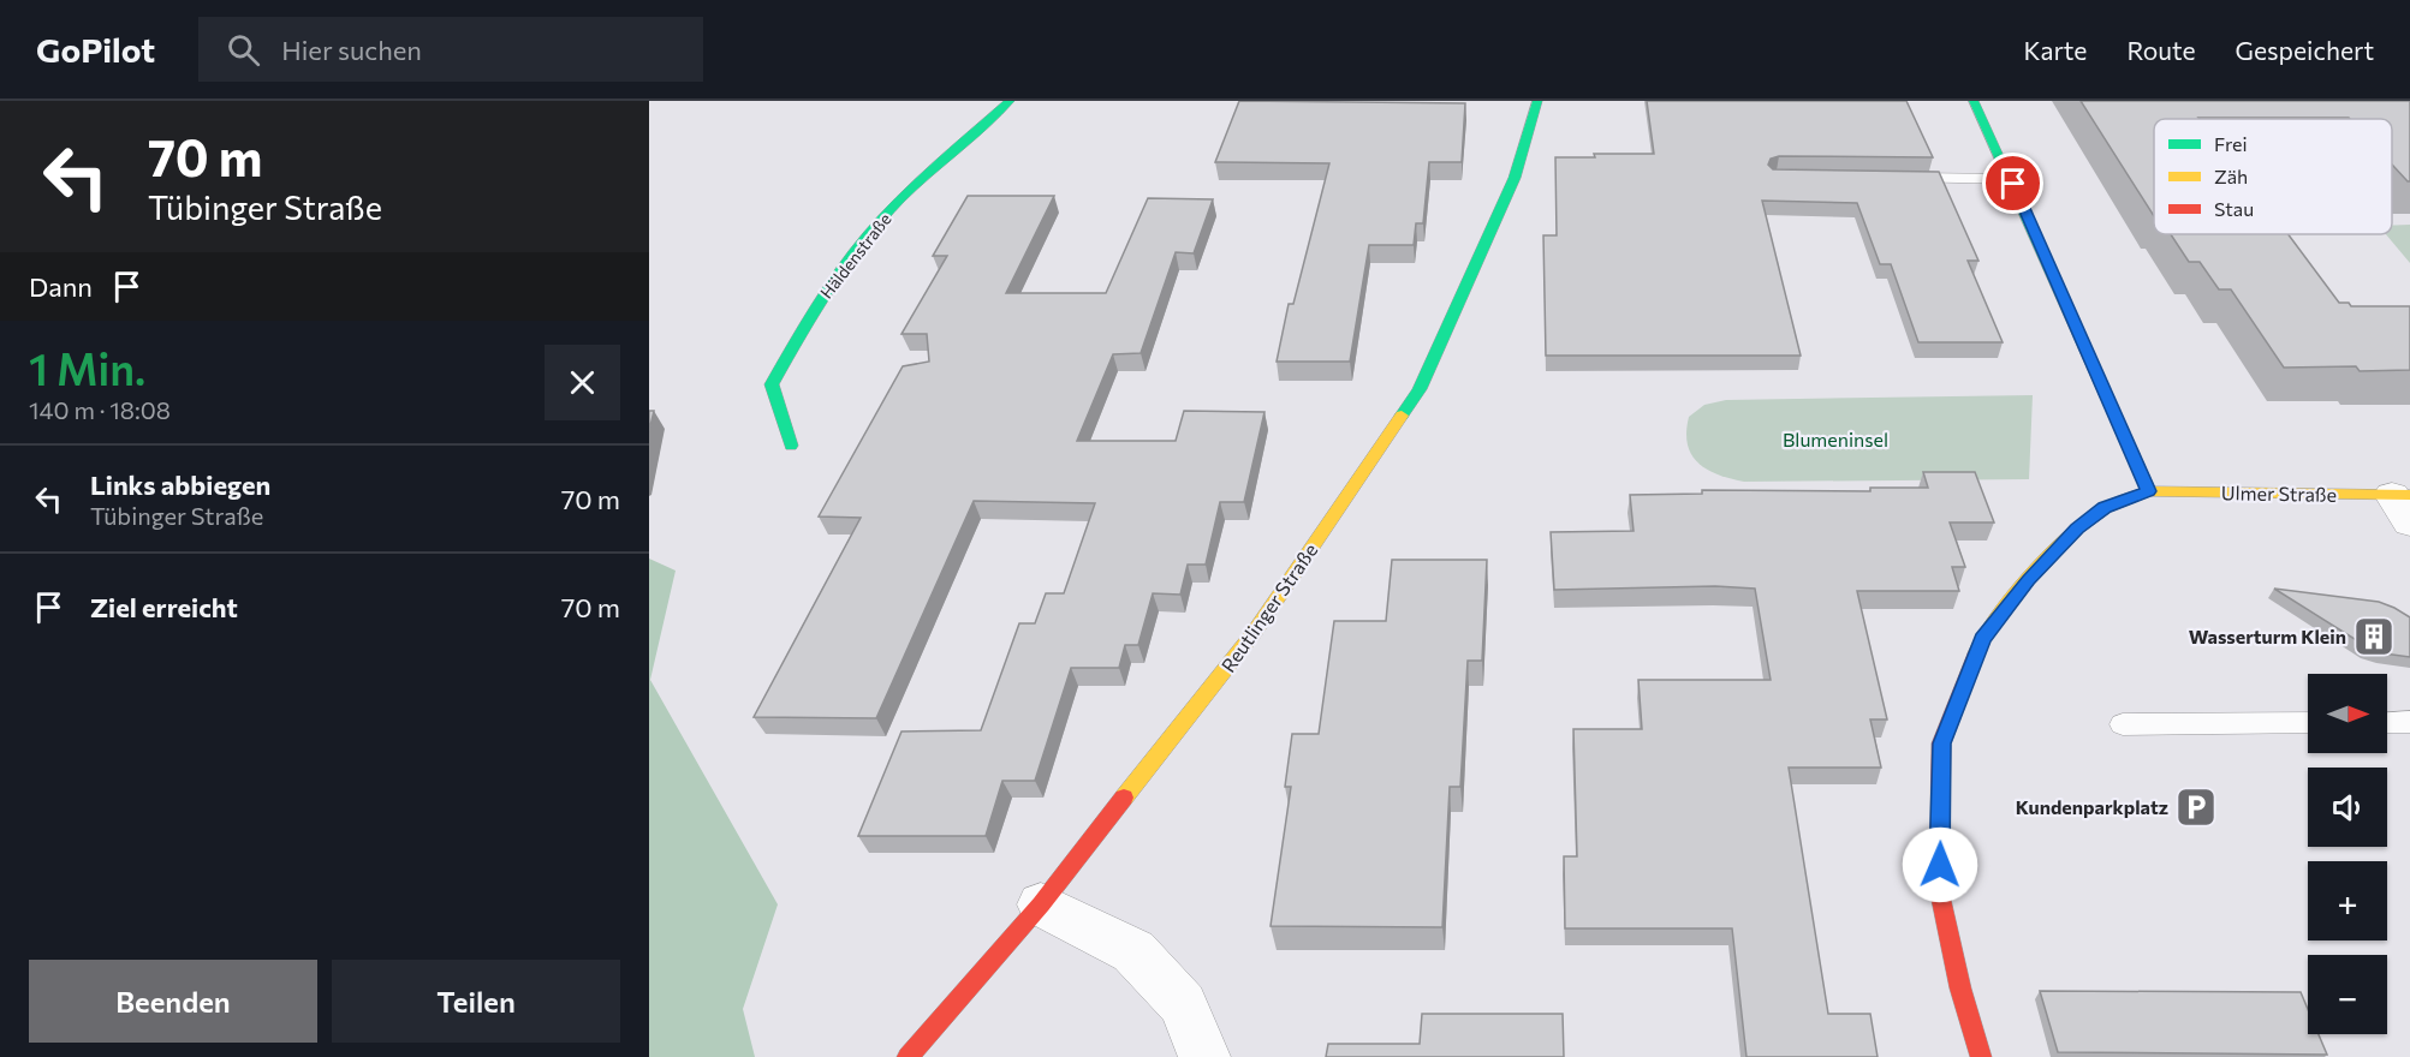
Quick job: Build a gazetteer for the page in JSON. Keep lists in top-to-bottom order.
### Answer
{
  "streets": {
    "street": ["Häldenstraße", "Ulmer Straße", "Reutlinger Straße"]
  },
  "parks": ["Blumeninsel"],
  "places": {
    "building": ["Wasserturm Klein"],
    "parking": ["Kundenparkplatz"]
  },
  "legend": ["Frei", "Zäh", "Stau"],
  "north": "right",
  "page": {
    "header": "GoPilot",
    "search": "Hier suchen",
    "nav": ["Karte", "Route", "Gespeichert"],
    "turn": ["70 m", "Tübinger Straße"],
    "then": "Dann",
    "heading": ["1 Min.", "140 m · 18:08"],
    "list": [
      {
        "name": "Links abbiegen",
        "note": "Tübinger Straße",
        "value": "70 m"
      },
      {
        "name": "Ziel erreicht",
        "value": "70 m"
      }
    ],
    "map_buttons": ["+", "−"],
    "buttons": ["Beenden", "Teilen"]
  }
}
